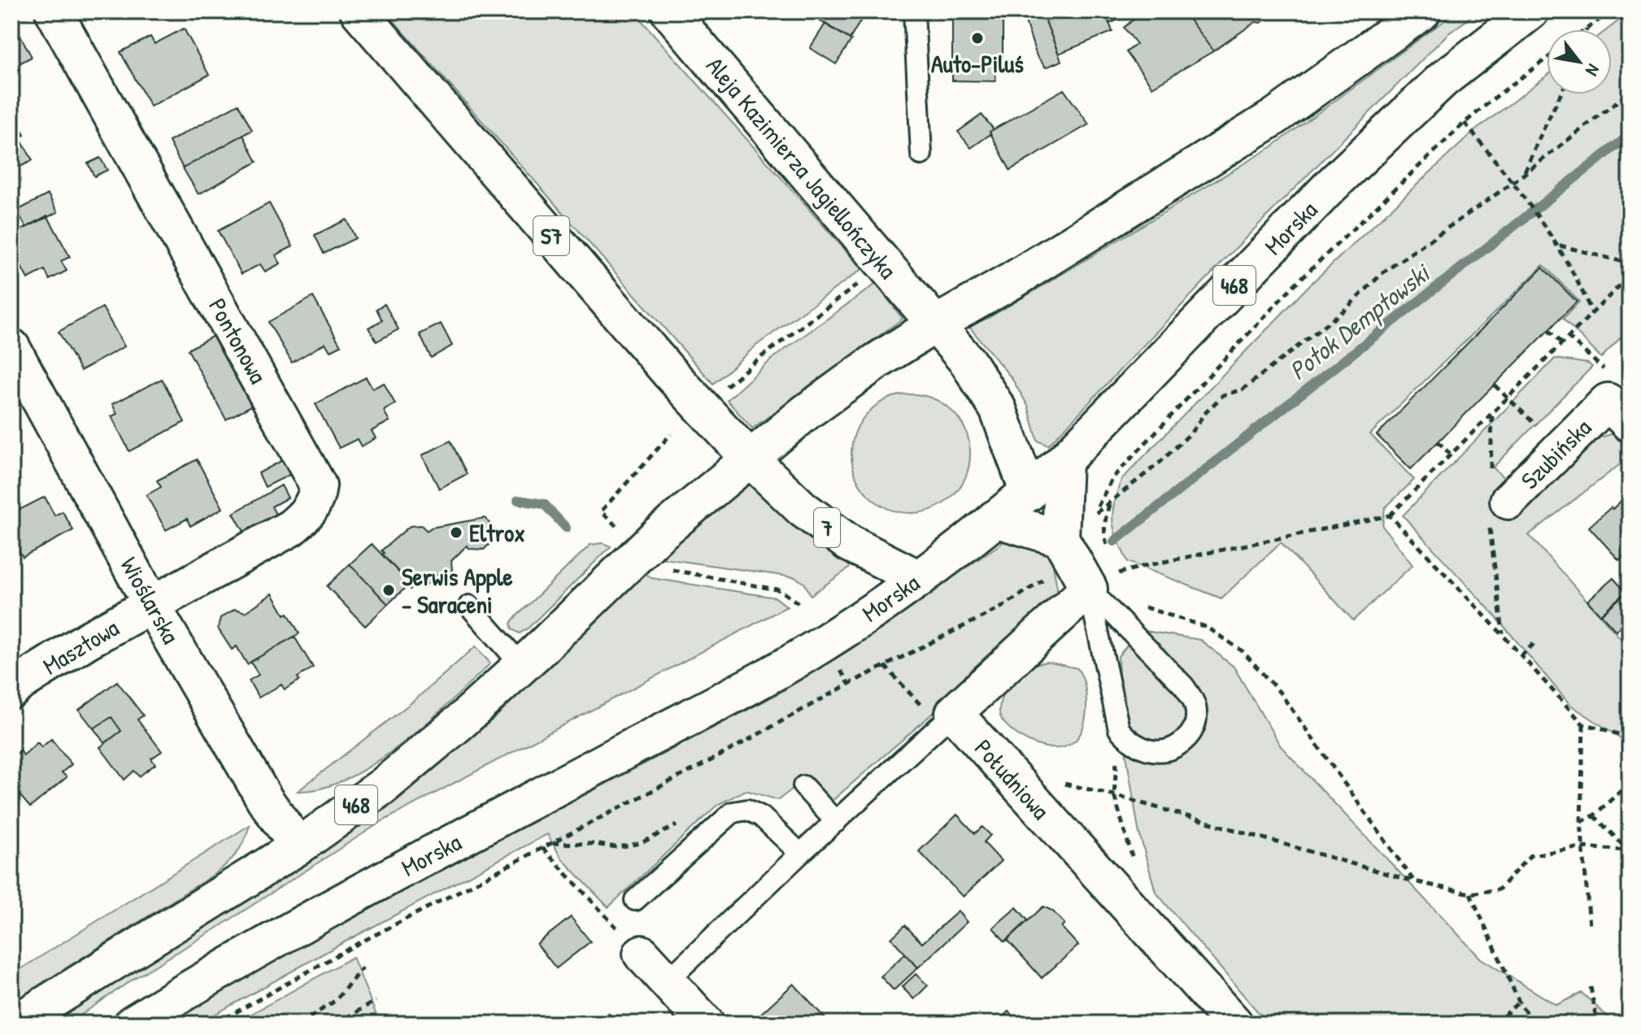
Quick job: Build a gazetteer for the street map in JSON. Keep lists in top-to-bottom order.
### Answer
{
  "streets": {
    "main road": [
      "Aleja Kazimierza Jagiellończyka",
      "Morska",
      "S7",
      "468",
      "Pontonowa",
      "Szubińska",
      "7",
      "Wioślarska",
      "Masztowa",
      "Południowa"
    ]
  },
  "crossings": [
    ["Aleja Kazimierza Jagiellończyka", "Morska"],
    ["Aleja Kazimierza Jagiellończyka", "468"],
    ["Morska", "7"],
    ["S7", "468"],
    ["S7", "7"],
    ["468", "7"],
    ["468", "Wioślarska"],
    ["Pontonowa", "Wioślarska"],
    ["Pontonowa", "Masztowa"],
    ["Wioślarska", "Masztowa"]
  ],
  "water": ["Potok Demptowski"],
  "places": ["Auto-Piluś", "Eltrox", "Serwis Apple - Saraceni"],
  "north": "bottom right"
}
